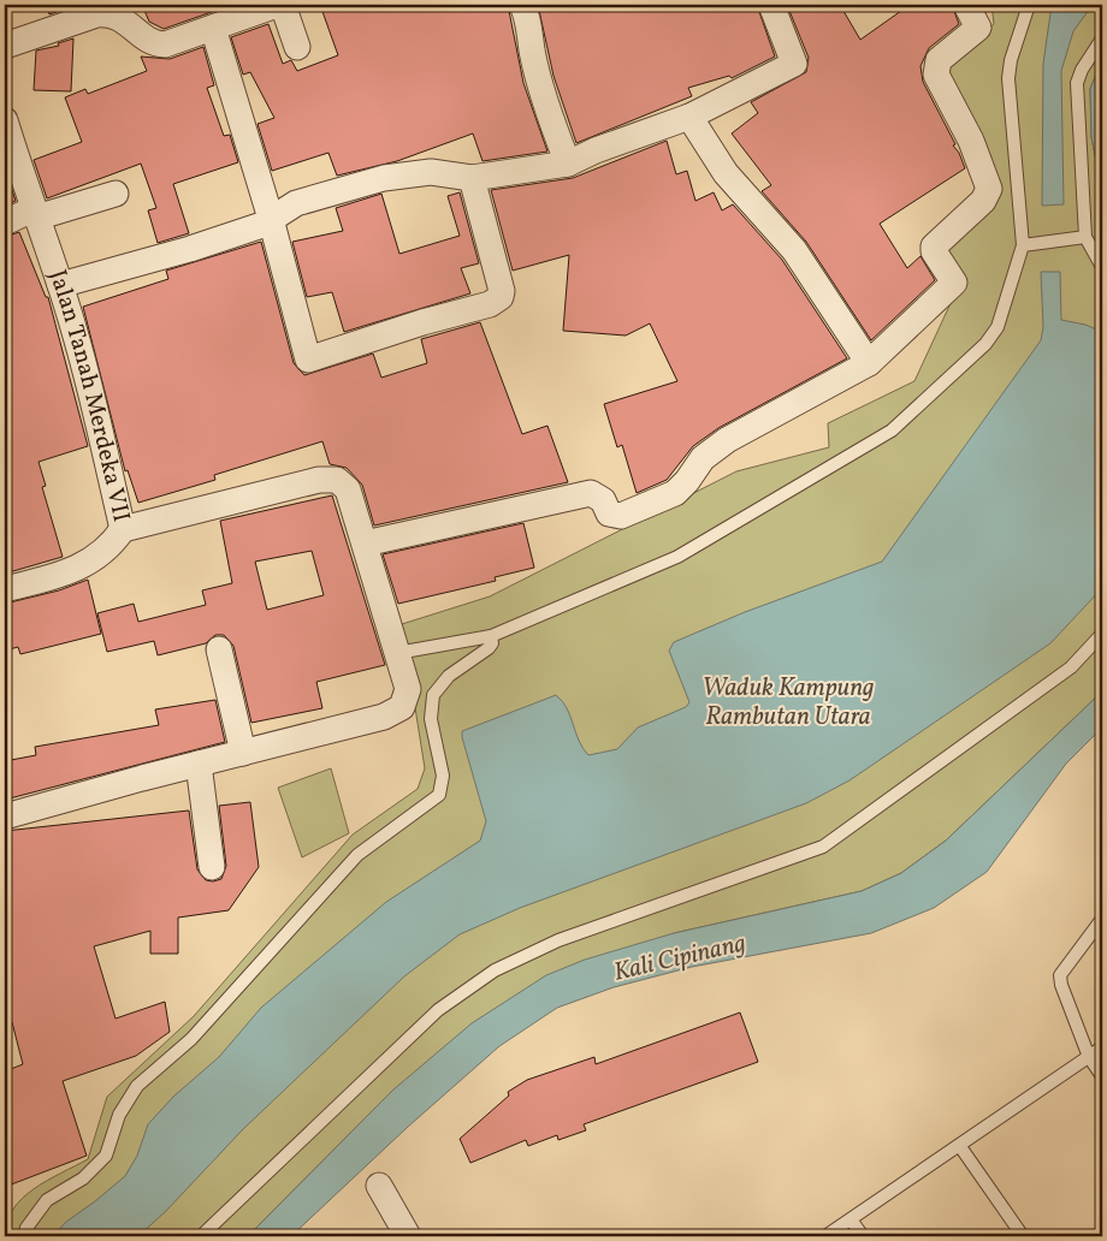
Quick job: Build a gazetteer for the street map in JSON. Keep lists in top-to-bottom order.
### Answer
{
  "streets": {
    "street": ["Jalan Tanah Merdeka VII"]
  },
  "water": ["Waduk Kampung Rambutan Utara", "Kali Cipinang"]
}
